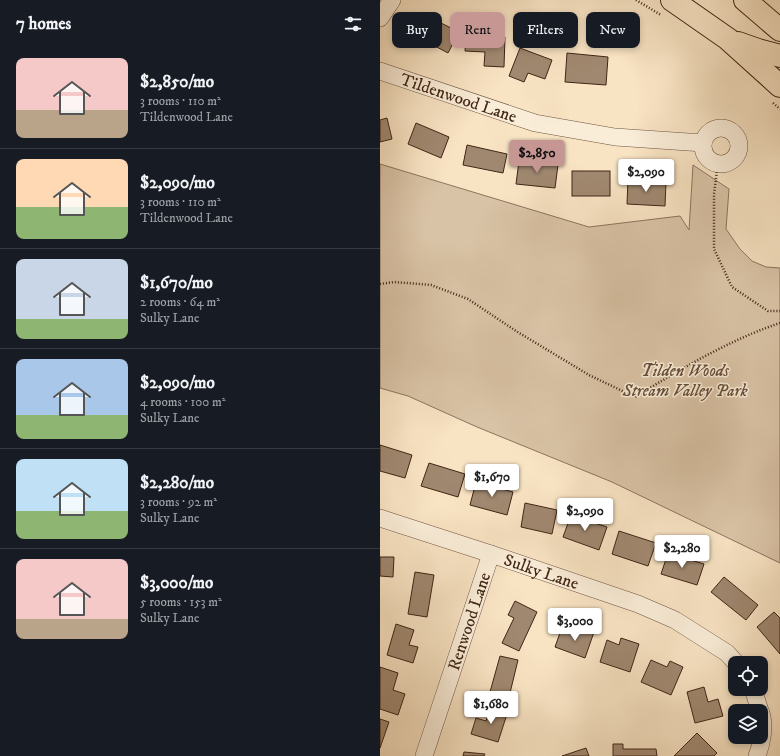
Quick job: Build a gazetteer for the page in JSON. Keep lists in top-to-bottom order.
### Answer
{
  "streets": {
    "street": ["Tildenwood Lane", "Sulky Lane", "Renwood Lane"]
  },
  "crossings": [
    ["Sulky Lane", "Renwood Lane"]
  ],
  "parks": ["Tilden Woods Stream Valley Park"],
  "page": {
    "heading": "7 homes",
    "chip": [
      "Buy",
      "Rent",
      "Filters",
      "New"
    ],
    "list": [
      {
        "name": "$2,850/mo",
        "note": "3 rooms · 110 m² · Tildenwood Lane"
      },
      {
        "name": "$2,090/mo",
        "note": "3 rooms · 110 m² · Tildenwood Lane"
      },
      {
        "name": "$1,670/mo",
        "note": "2 rooms · 64 m² · Sulky Lane"
      },
      {
        "name": "$2,090/mo",
        "note": "4 rooms · 100 m² · Sulky Lane"
      },
      {
        "name": "$2,280/mo",
        "note": "3 rooms · 92 m² · Sulky Lane"
      },
      {
        "name": "$3,000/mo",
        "note": "5 rooms · 153 m² · Sulky Lane"
      }
    ],
    "price": [
      "$2,850",
      "$2,090",
      "$1,670",
      "$2,090",
      "$2,280",
      "$3,000",
      "$1,680"
    ]
  }
}
